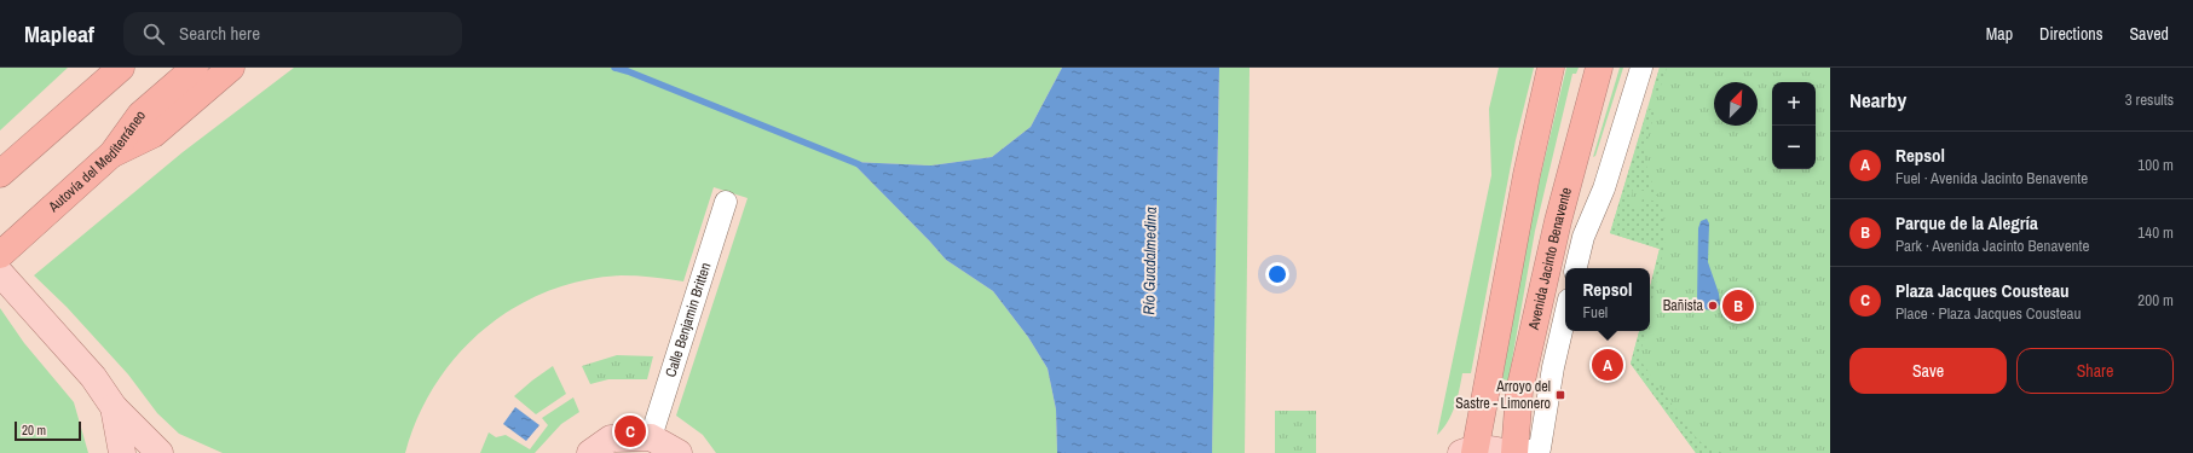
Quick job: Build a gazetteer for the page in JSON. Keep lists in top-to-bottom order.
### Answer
{
  "streets": {
    "highway": ["Autovía del Mediterráneo", "Avenida Jacinto Benavente"],
    "street": ["Calle Benjamin Britten"]
  },
  "water": ["Río Guadalmedina"],
  "places": {
    "other": ["Bañista"],
    "transit": ["Arroyo del Sastre - Limonero"]
  },
  "scale_bar": "20 m",
  "north": "top right",
  "page": {
    "header": "Mapleaf",
    "search": "Search here",
    "nav": ["Map", "Directions", "Saved"],
    "heading": ["Nearby", "3 results"],
    "map_buttons": ["+", "−"],
    "list": [
      {
        "mark": "A",
        "name": "Repsol",
        "note": "Fuel · Avenida Jacinto Benavente",
        "value": "100 m"
      },
      {
        "mark": "B",
        "name": "Parque de la Alegría",
        "note": "Park · Avenida Jacinto Benavente",
        "value": "140 m"
      },
      {
        "mark": "C",
        "name": "Plaza Jacques Cousteau",
        "note": "Place · Plaza Jacques Cousteau",
        "value": "200 m"
      }
    ],
    "popup": ["Repsol", "Fuel"],
    "pins": ["B", "A", "C"],
    "buttons": ["Save", "Share"],
    "scale": "20 m"
  }
}
